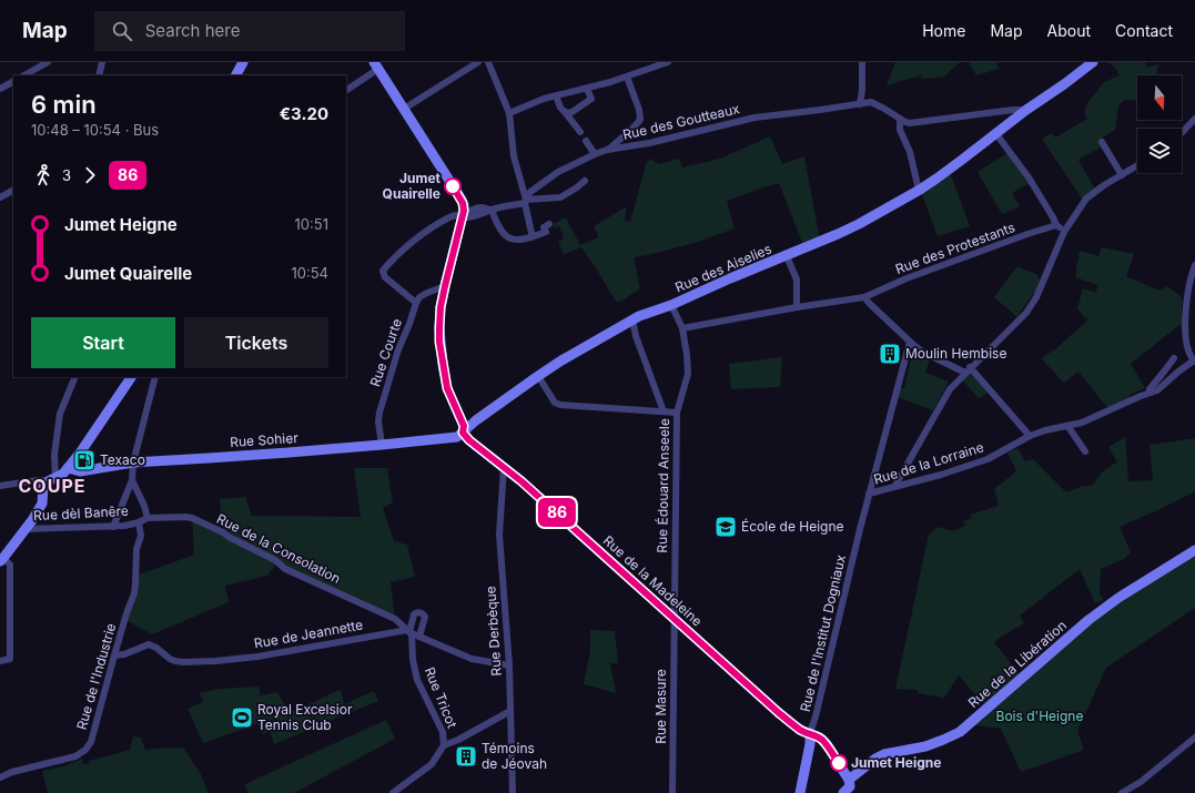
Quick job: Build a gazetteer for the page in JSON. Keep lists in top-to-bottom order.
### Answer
{
  "streets": {
    "street": [
      "Rue des Goutteaux",
      "Rue des Protestants",
      "Rue des Aiselies",
      "Rue Courte",
      "Rue Sohier",
      "Rue de la Lorraine",
      "Rue Édouard Anseele",
      "Rue dèl Banêre",
      "Rue de la Consolation",
      "Rue de la Madeleine",
      "Rue Derbèque",
      "Rue de l'Institut Dogniaux",
      "Rue de Jeannette",
      "Rue de la Libération",
      "Rue de l'Industrie",
      "Rue Tricot",
      "Rue Masure"
    ]
  },
  "crossings": [
    ["Rue des Protestants", "Rue Édouard Anseele"],
    ["Rue des Aiselies", "Rue Sohier"],
    ["Rue des Aiselies", "Rue Édouard Anseele"],
    ["Rue des Aiselies", "Rue de la Madeleine"],
    ["Rue Courte", "Rue Sohier"],
    ["Rue Sohier", "Rue de la Madeleine"],
    ["Rue de la Lorraine", "Rue de l'Institut Dogniaux"],
    ["Rue Édouard Anseele", "Rue de la Madeleine"],
    ["Rue Édouard Anseele", "Rue Masure"],
    ["Rue dèl Banêre", "Rue de la Consolation"],
    ["Rue dèl Banêre", "Rue de l'Industrie"],
    ["Rue de la Consolation", "Rue de Jeannette"],
    ["Rue de la Consolation", "Rue Tricot"],
    ["Rue de la Madeleine", "Rue Derbèque"],
    ["Rue de la Madeleine", "Rue de l'Institut Dogniaux"],
    ["Rue de la Madeleine", "Rue de la Libération"],
    ["Rue de la Madeleine", "Rue Masure"],
    ["Rue de Jeannette", "Rue de l'Industrie"],
    ["Rue de Jeannette", "Rue Tricot"]
  ],
  "districts": ["COUPE"],
  "parks": ["Bois d'Heigne"],
  "places": {
    "other": ["Jumet Quairelle", "Jumet Heigne"],
    "building": ["Moulin Hembise", "Témoins de Jéovah"],
    "fuel station": ["Texaco"],
    "school or university": ["École de Heigne"],
    "sports": ["Royal Excelsior Tennis Club"]
  },
  "lines": ["bus line 86"],
  "north": "bottom",
  "page": {
    "header": "Map",
    "search": "Search here",
    "nav": [
      "Home",
      "Map",
      "About",
      "Contact"
    ],
    "on_map": "86",
    "heading": ["6 min", "10:48 – 10:54 · Bus", "€3.20"],
    "legs": ["3", "86"],
    "list": [
      {
        "name": "Jumet Heigne",
        "value": "10:51"
      },
      {
        "name": "Jumet Quairelle",
        "value": "10:54"
      }
    ],
    "buttons": ["Start", "Tickets"]
  }
}
